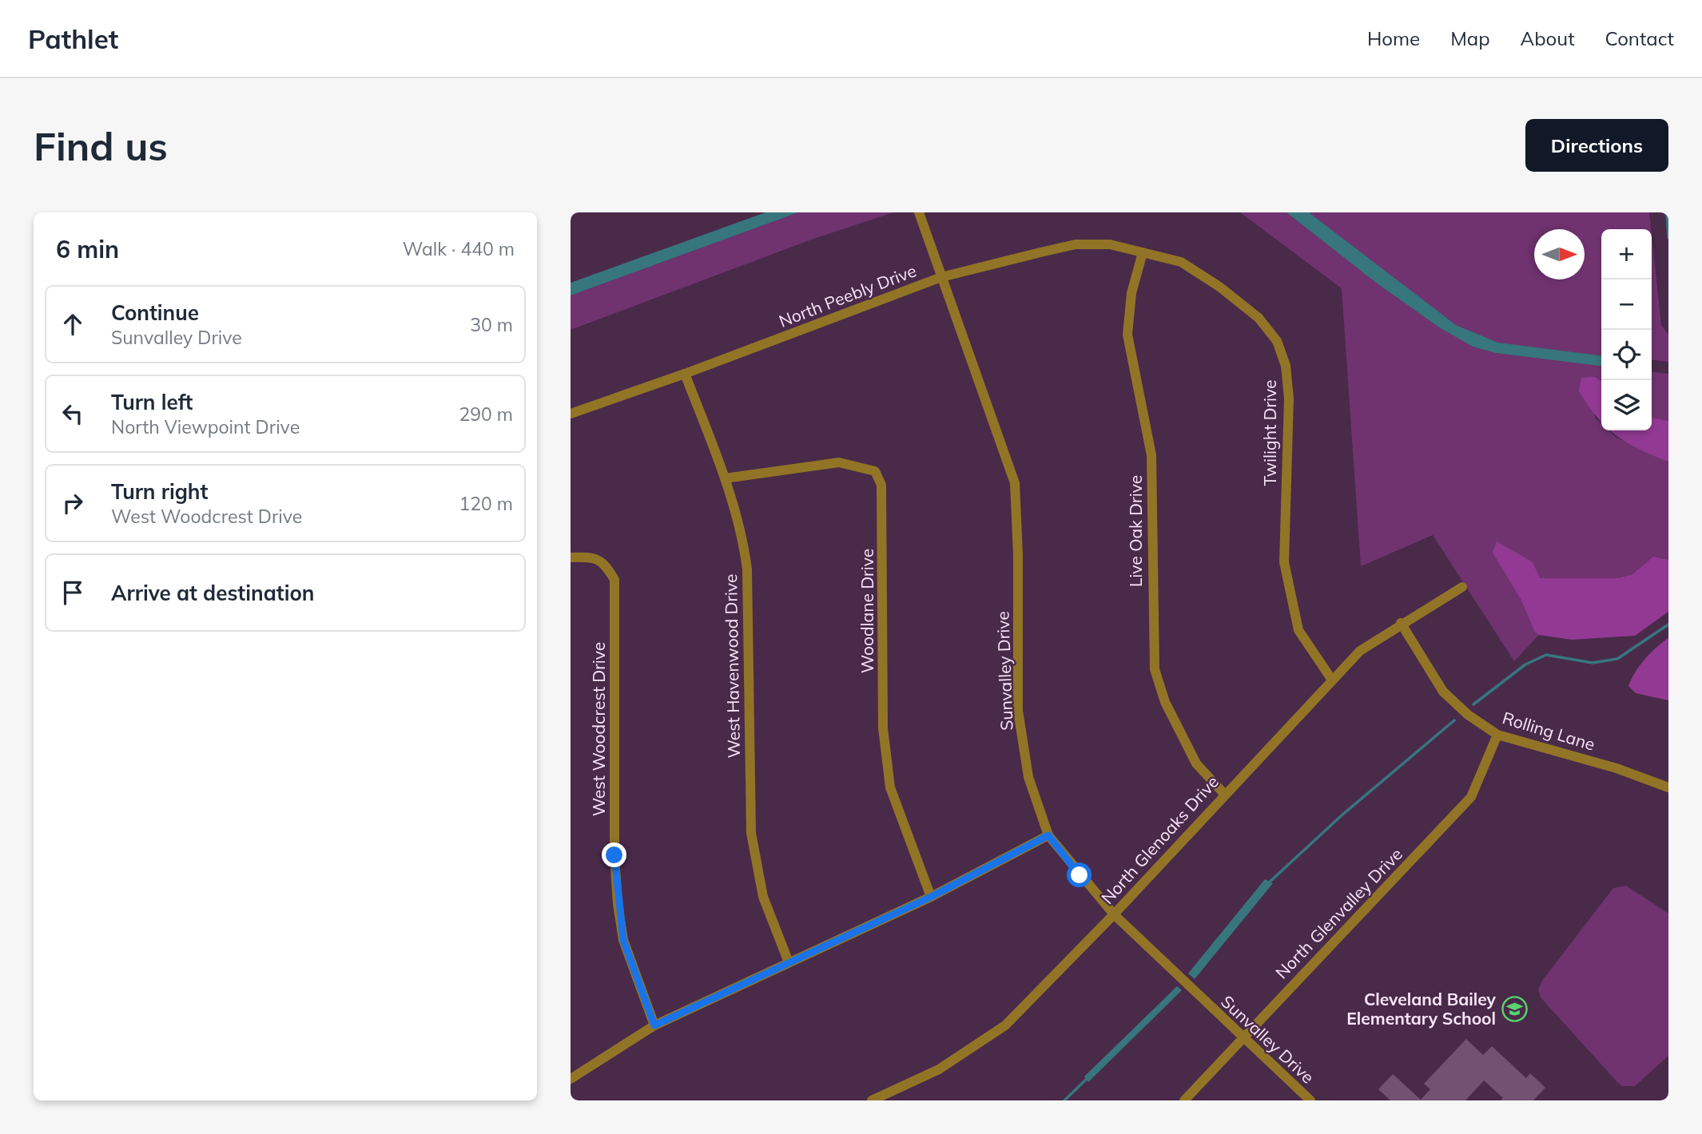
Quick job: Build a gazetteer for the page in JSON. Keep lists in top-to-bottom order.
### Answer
{
  "streets": {
    "street": [
      "North Peebly Drive",
      "Twilight Drive",
      "Live Oak Drive",
      "Woodlane Drive",
      "West Havenwood Drive",
      "Sunvalley Drive",
      "West Woodcrest Drive",
      "Rolling Lane",
      "North Glenoaks Drive",
      "North Glenvalley Drive"
    ]
  },
  "crossings": [
    ["North Peebly Drive", "Twilight Drive"],
    ["North Peebly Drive", "Live Oak Drive"],
    ["North Peebly Drive", "West Havenwood Drive"],
    ["North Peebly Drive", "Sunvalley Drive"],
    ["Twilight Drive", "Live Oak Drive"],
    ["Twilight Drive", "North Glenoaks Drive"],
    ["Live Oak Drive", "North Glenoaks Drive"],
    ["Woodlane Drive", "West Havenwood Drive"],
    ["Sunvalley Drive", "North Glenoaks Drive"],
    ["Sunvalley Drive", "North Glenvalley Drive"],
    ["Rolling Lane", "North Glenoaks Drive"],
    ["Rolling Lane", "North Glenvalley Drive"]
  ],
  "places": {
    "school or university": ["Cleveland Bailey Elementary School"]
  },
  "north": "right",
  "page": {
    "header": "Pathlet",
    "nav": [
      "Home",
      "Map",
      "About",
      "Contact"
    ],
    "buttons": "Directions",
    "title": "Find us",
    "heading": ["6 min", "Walk · 440 m"],
    "map_buttons": ["+", "−"],
    "list": [
      ["Continue", "Sunvalley Drive", "30 m"],
      ["Turn left", "North Viewpoint Drive", "290 m"],
      ["Turn right", "West Woodcrest Drive", "120 m"],
      "Arrive at destination"
    ]
  }
}
